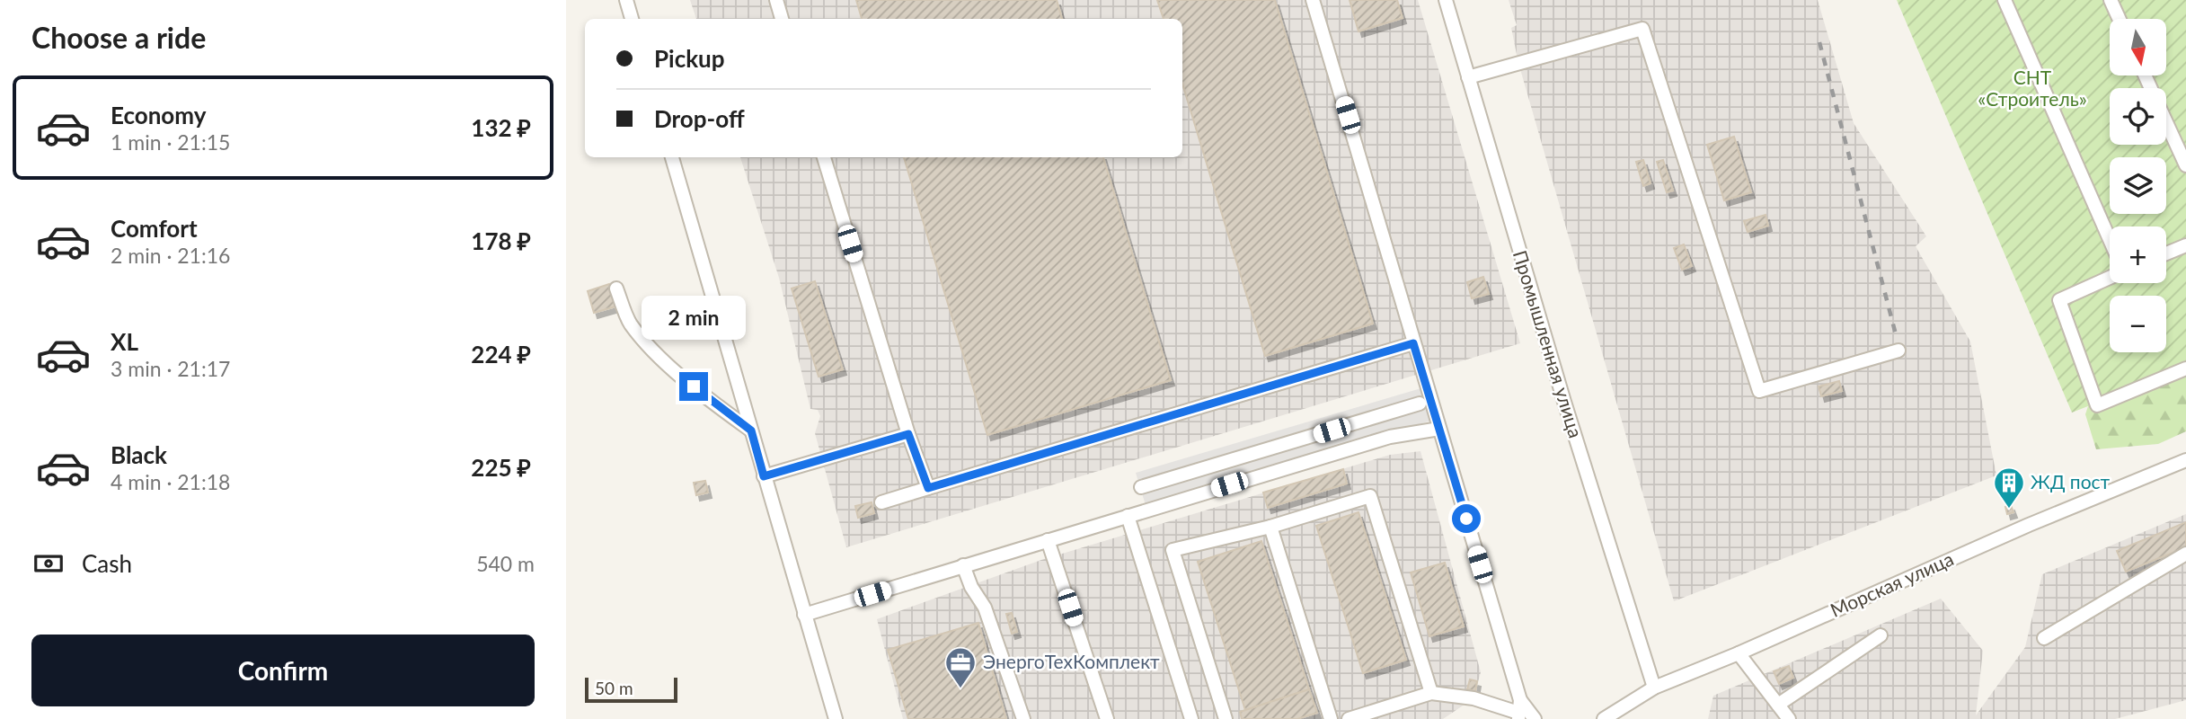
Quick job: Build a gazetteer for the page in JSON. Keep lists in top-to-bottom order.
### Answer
{
  "streets": {
    "street": ["Промышленная улица", "Морская улица"]
  },
  "crossings": [
    ["Промышленная улица", "Морская улица"]
  ],
  "parks": ["СНТ «Строитель»"],
  "places": {
    "building": ["ЖД пост"],
    "office": ["ЭнергоТехКомплект"]
  },
  "scale_bar": "50 m",
  "north": "bottom",
  "page": {
    "heading": "Choose a ride",
    "map_buttons": ["+", "−"],
    "banner": ["Pickup", "Drop-off"],
    "list": [
      {
        "name": "Economy",
        "note": "1 min · 21:15",
        "value": "132 ₽"
      },
      {
        "name": "Comfort",
        "note": "2 min · 21:16",
        "value": "178 ₽"
      },
      {
        "name": "XL",
        "note": "3 min · 21:17",
        "value": "224 ₽"
      },
      {
        "name": "Black",
        "note": "4 min · 21:18",
        "value": "225 ₽"
      }
    ],
    "bubble": "2 min",
    "pay": ["Cash", "540 m"],
    "buttons": "Confirm",
    "scale": "50 m"
  }
}
